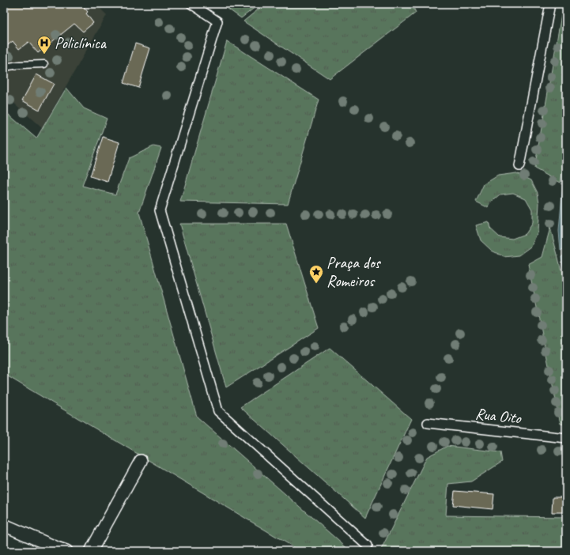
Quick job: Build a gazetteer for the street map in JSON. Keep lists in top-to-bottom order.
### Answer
{
  "streets": {
    "street": ["Rua Oito"]
  },
  "places": {
    "hospital": ["Policlínica"],
    "place": ["Praça dos Romeiros"]
  }
}
